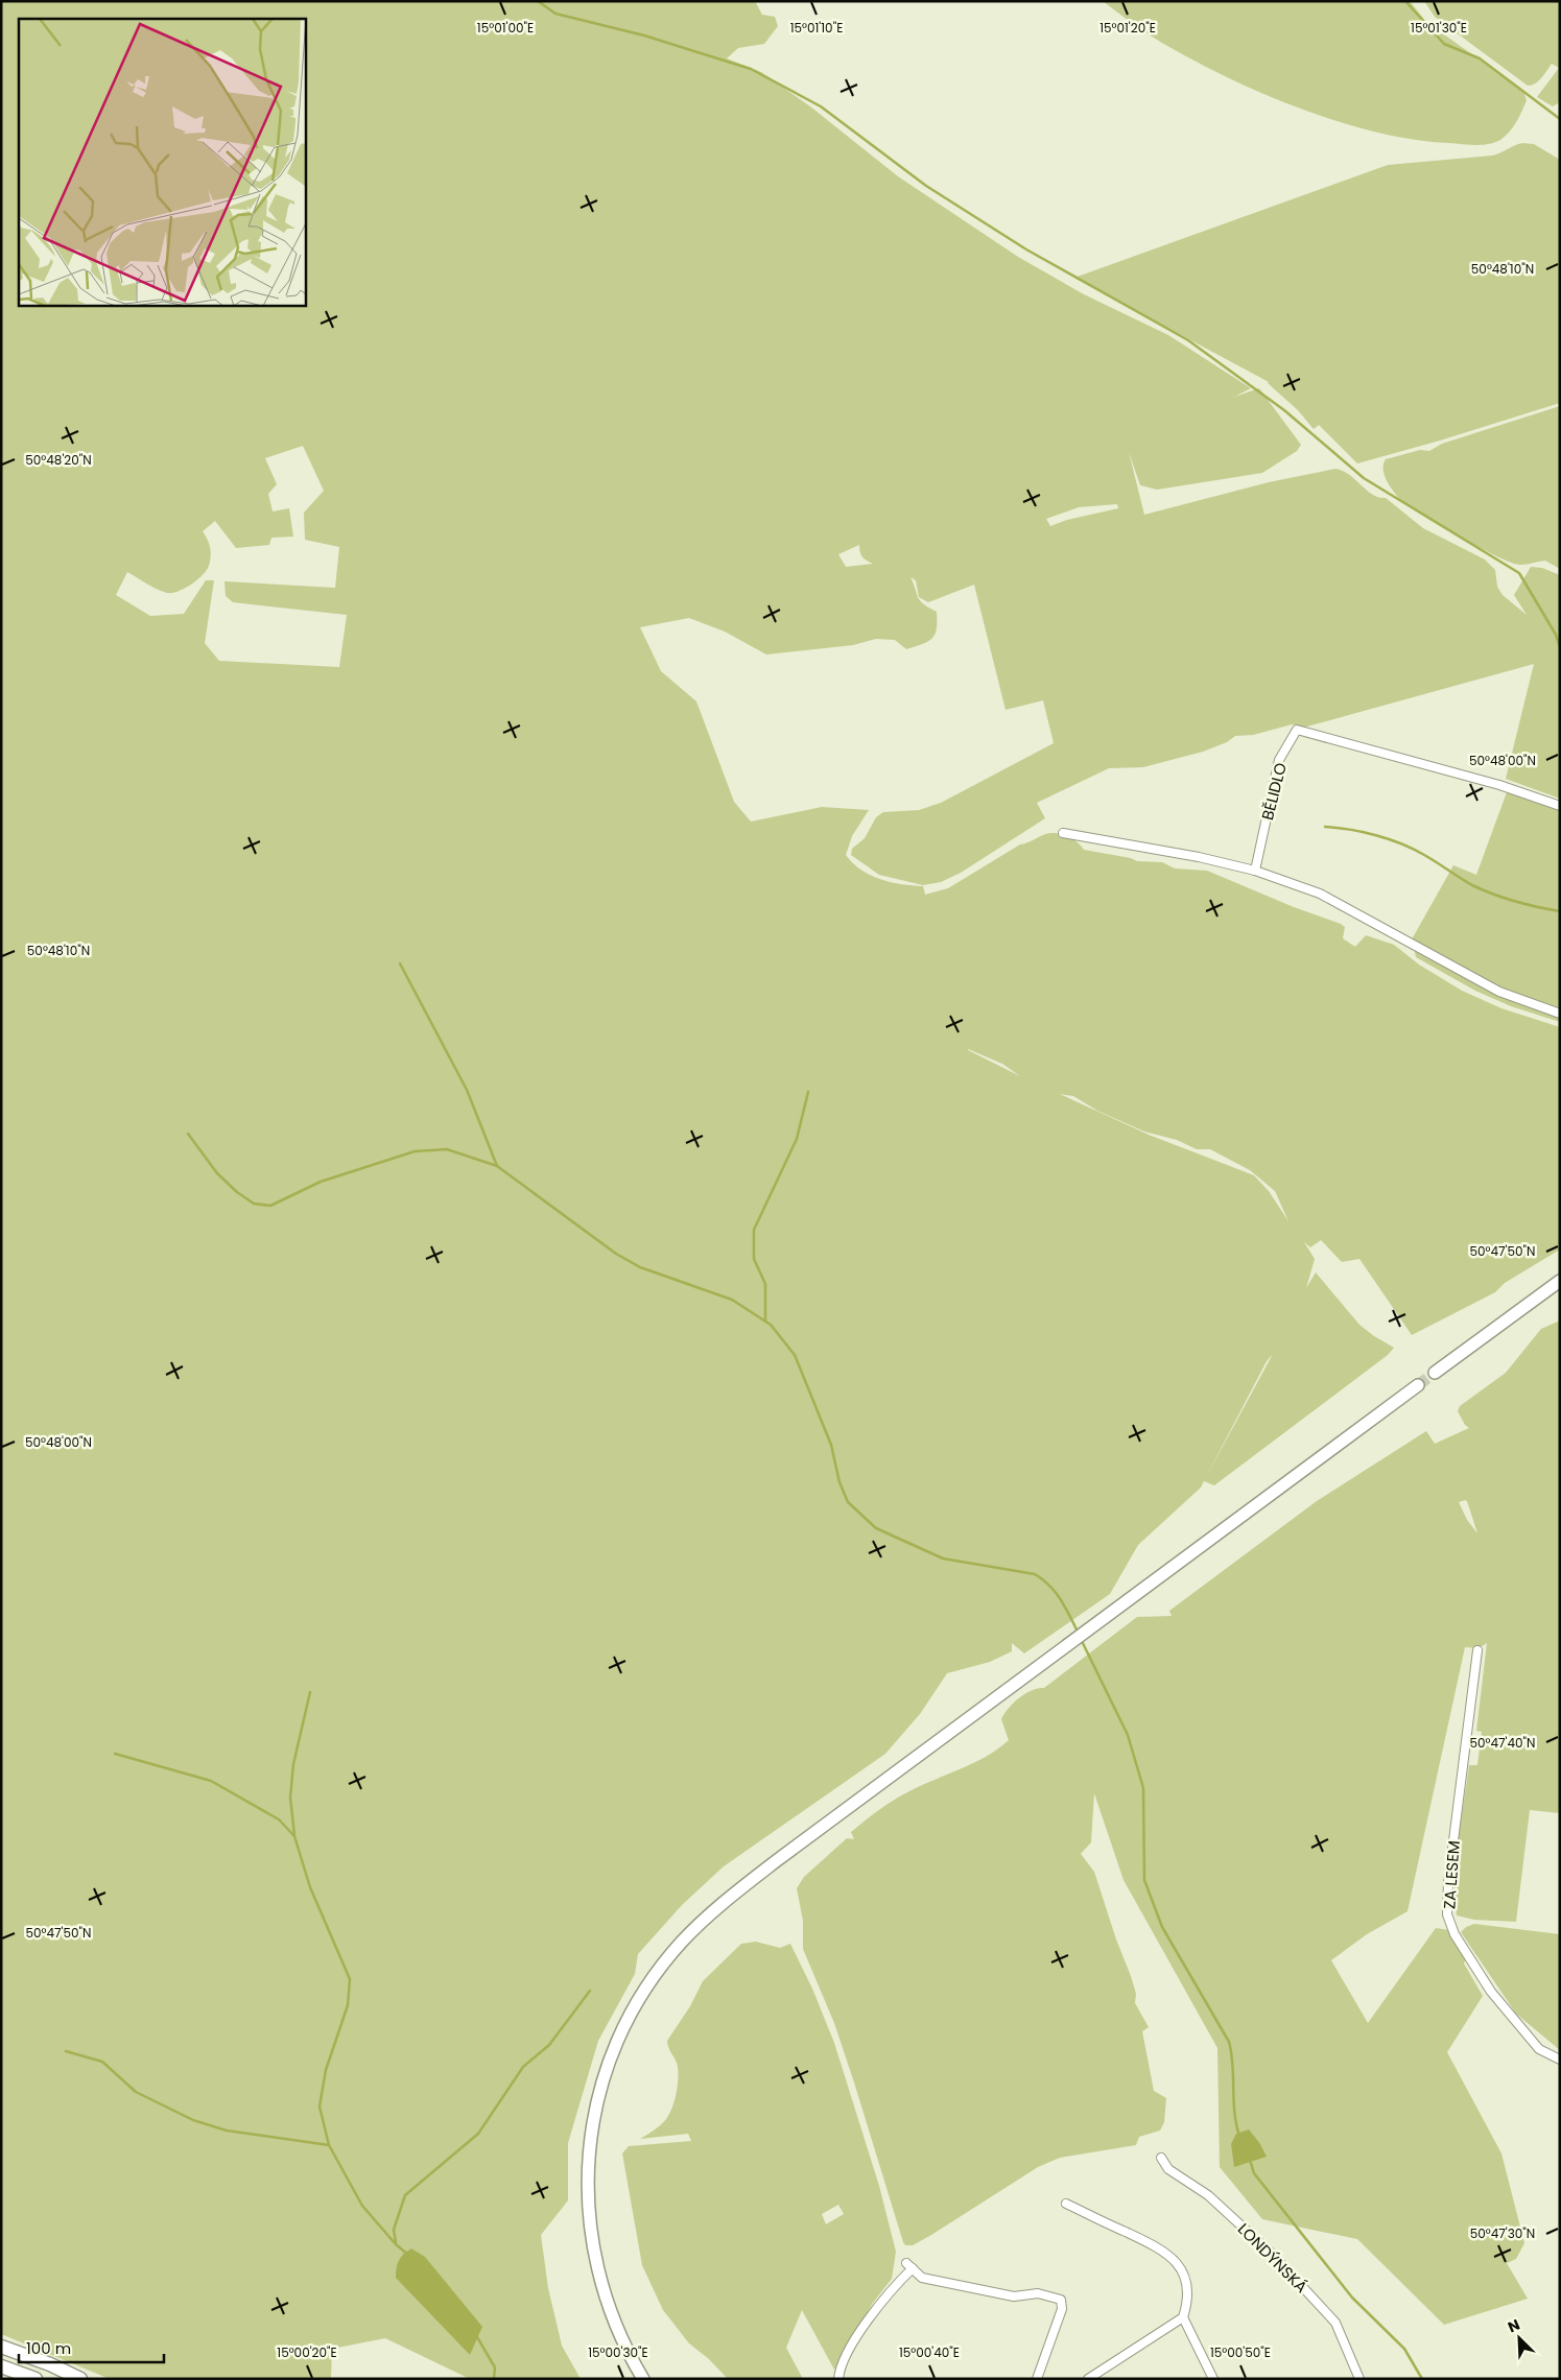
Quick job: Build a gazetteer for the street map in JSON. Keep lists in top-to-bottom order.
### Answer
{
  "streets": {
    "street": ["BĚLIDLO", "ZA LESEM", "LONDÝNSKÁ"]
  },
  "scale_bar": "100 m",
  "north": "top left",
  "coordinates": [
    "15°01'10\"E",
    "15°01'30\"E",
    "15°01'00\"E",
    "15°01'20\"E",
    "50°48'10\"N",
    "50°48'20\"N",
    "50°48'00\"N",
    "50°47'50\"N",
    "50°47'40\"N",
    "50°47'30\"N",
    "15°00'20\"E",
    "15°00'30\"E",
    "15°00'40\"E",
    "15°00'50\"E"
  ]
}
